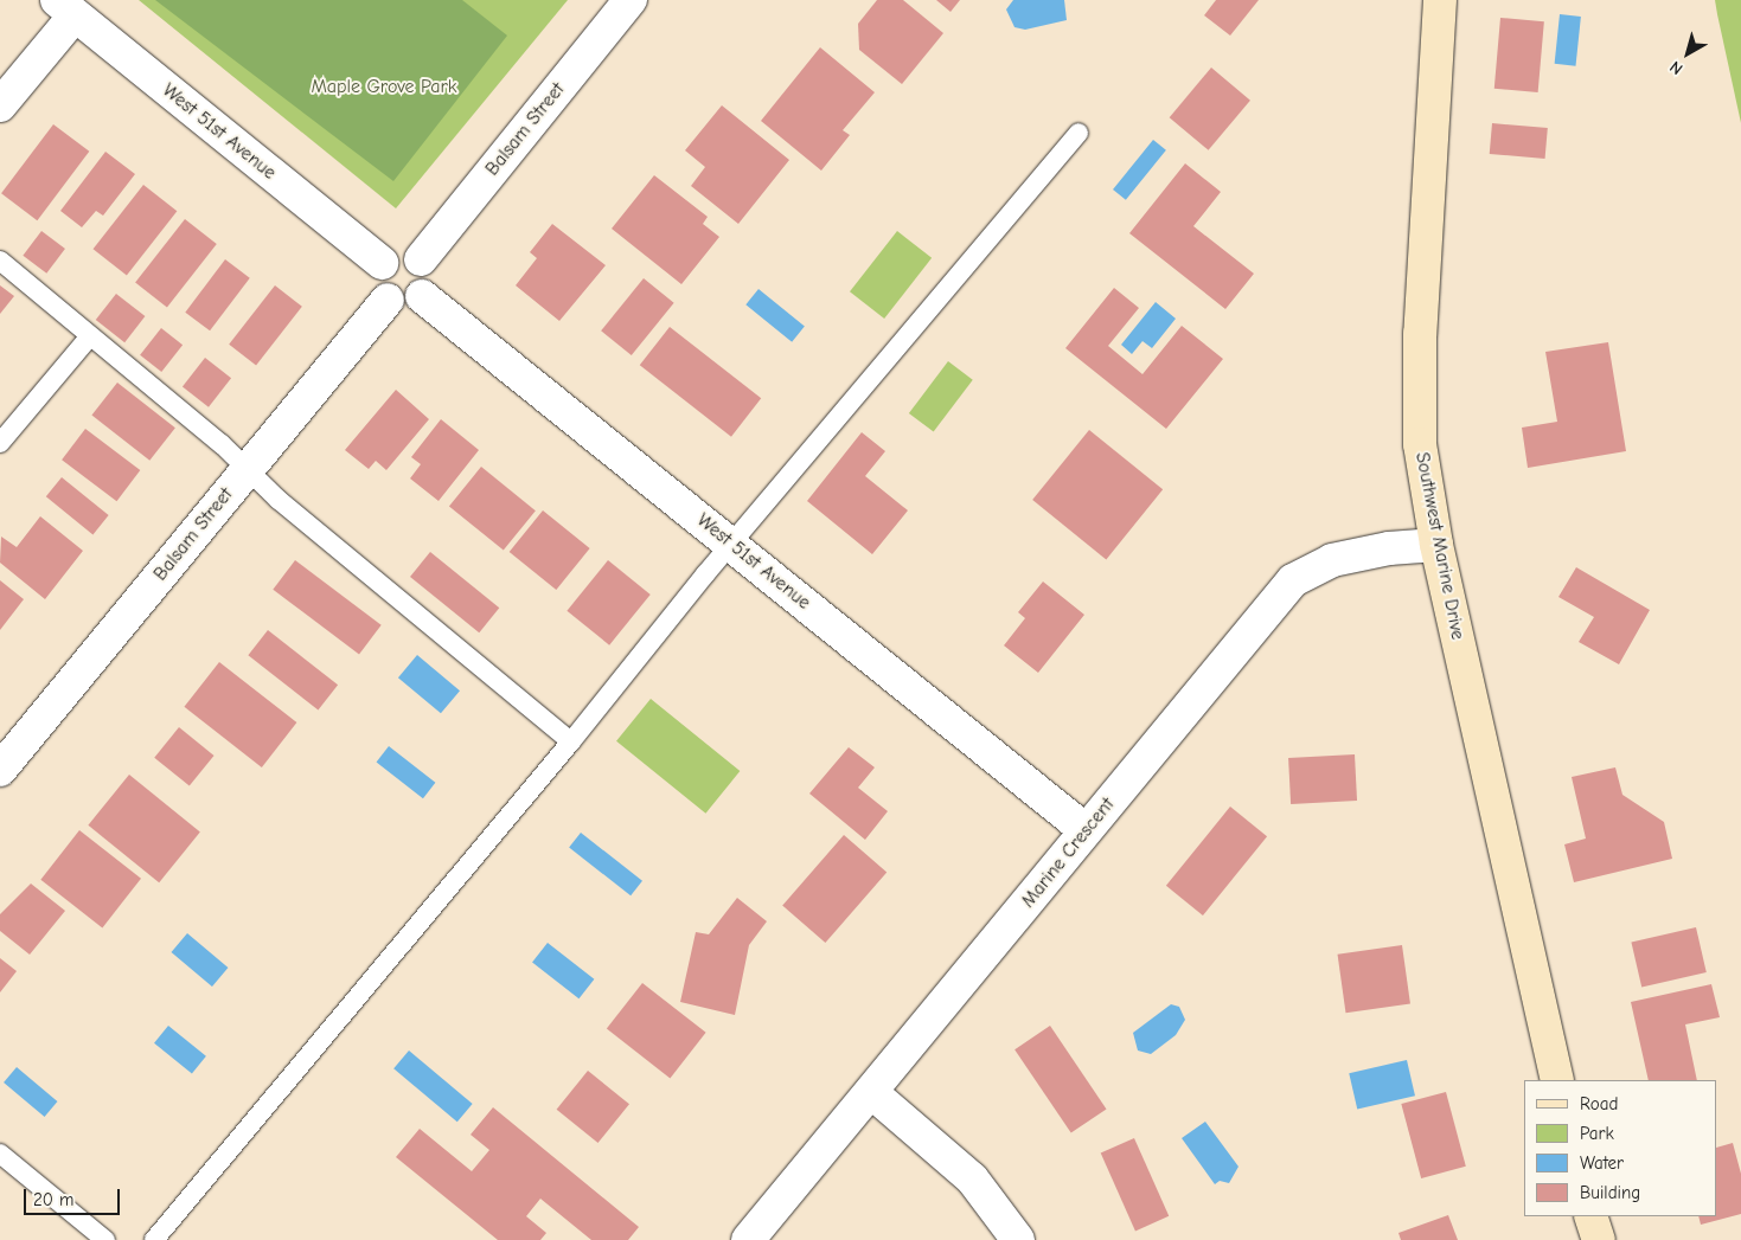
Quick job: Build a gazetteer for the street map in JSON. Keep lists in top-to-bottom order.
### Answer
{
  "streets": {
    "main road": ["Southwest Marine Drive"],
    "street": ["Balsam Street", "West 51st Avenue", "Marine Crescent"]
  },
  "crossings": [
    ["Balsam Street", "West 51st Avenue"],
    ["West 51st Avenue", "Marine Crescent"],
    ["Southwest Marine Drive", "Marine Crescent"]
  ],
  "parks": ["Maple Grove Park"],
  "legend": [
    "Road",
    "Park",
    "Water",
    "Building"
  ],
  "scale_bar": "20 m",
  "north": "bottom left"
}
